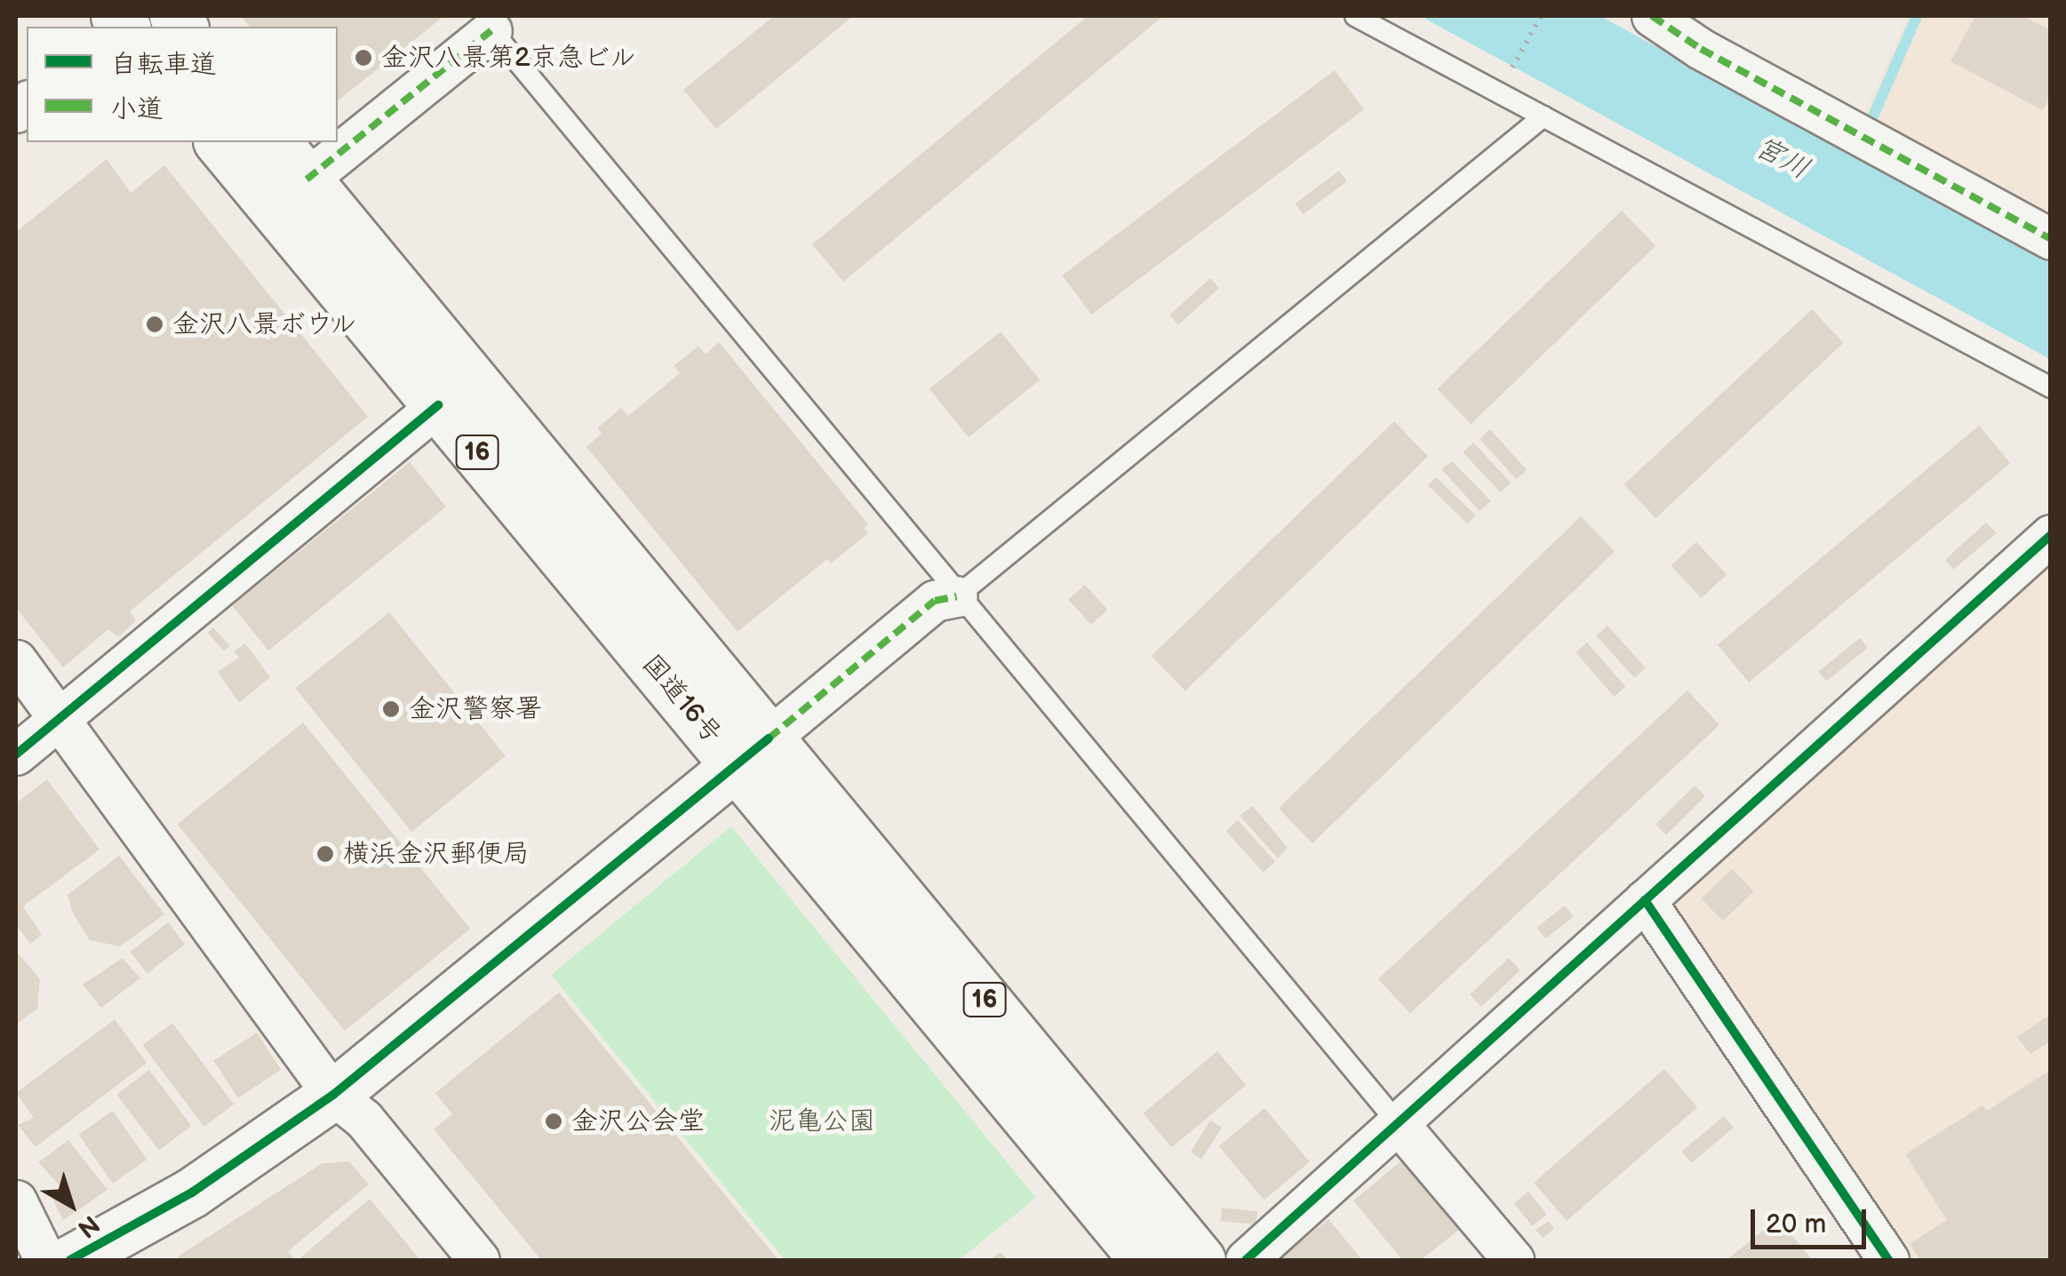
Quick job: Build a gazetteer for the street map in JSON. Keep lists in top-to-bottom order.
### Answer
{
  "streets": {
    "main road": ["16", "国道16号"]
  },
  "water": ["宮川"],
  "parks": ["泥亀公園"],
  "places": [
    "金沢八景第2京急ビル",
    "金沢八景ボウル",
    "金沢警察署",
    "横浜金沢郵便局",
    "金沢公会堂"
  ],
  "legend": ["自転車道", "小道"],
  "scale_bar": "20 m",
  "north": "bottom right"
}
